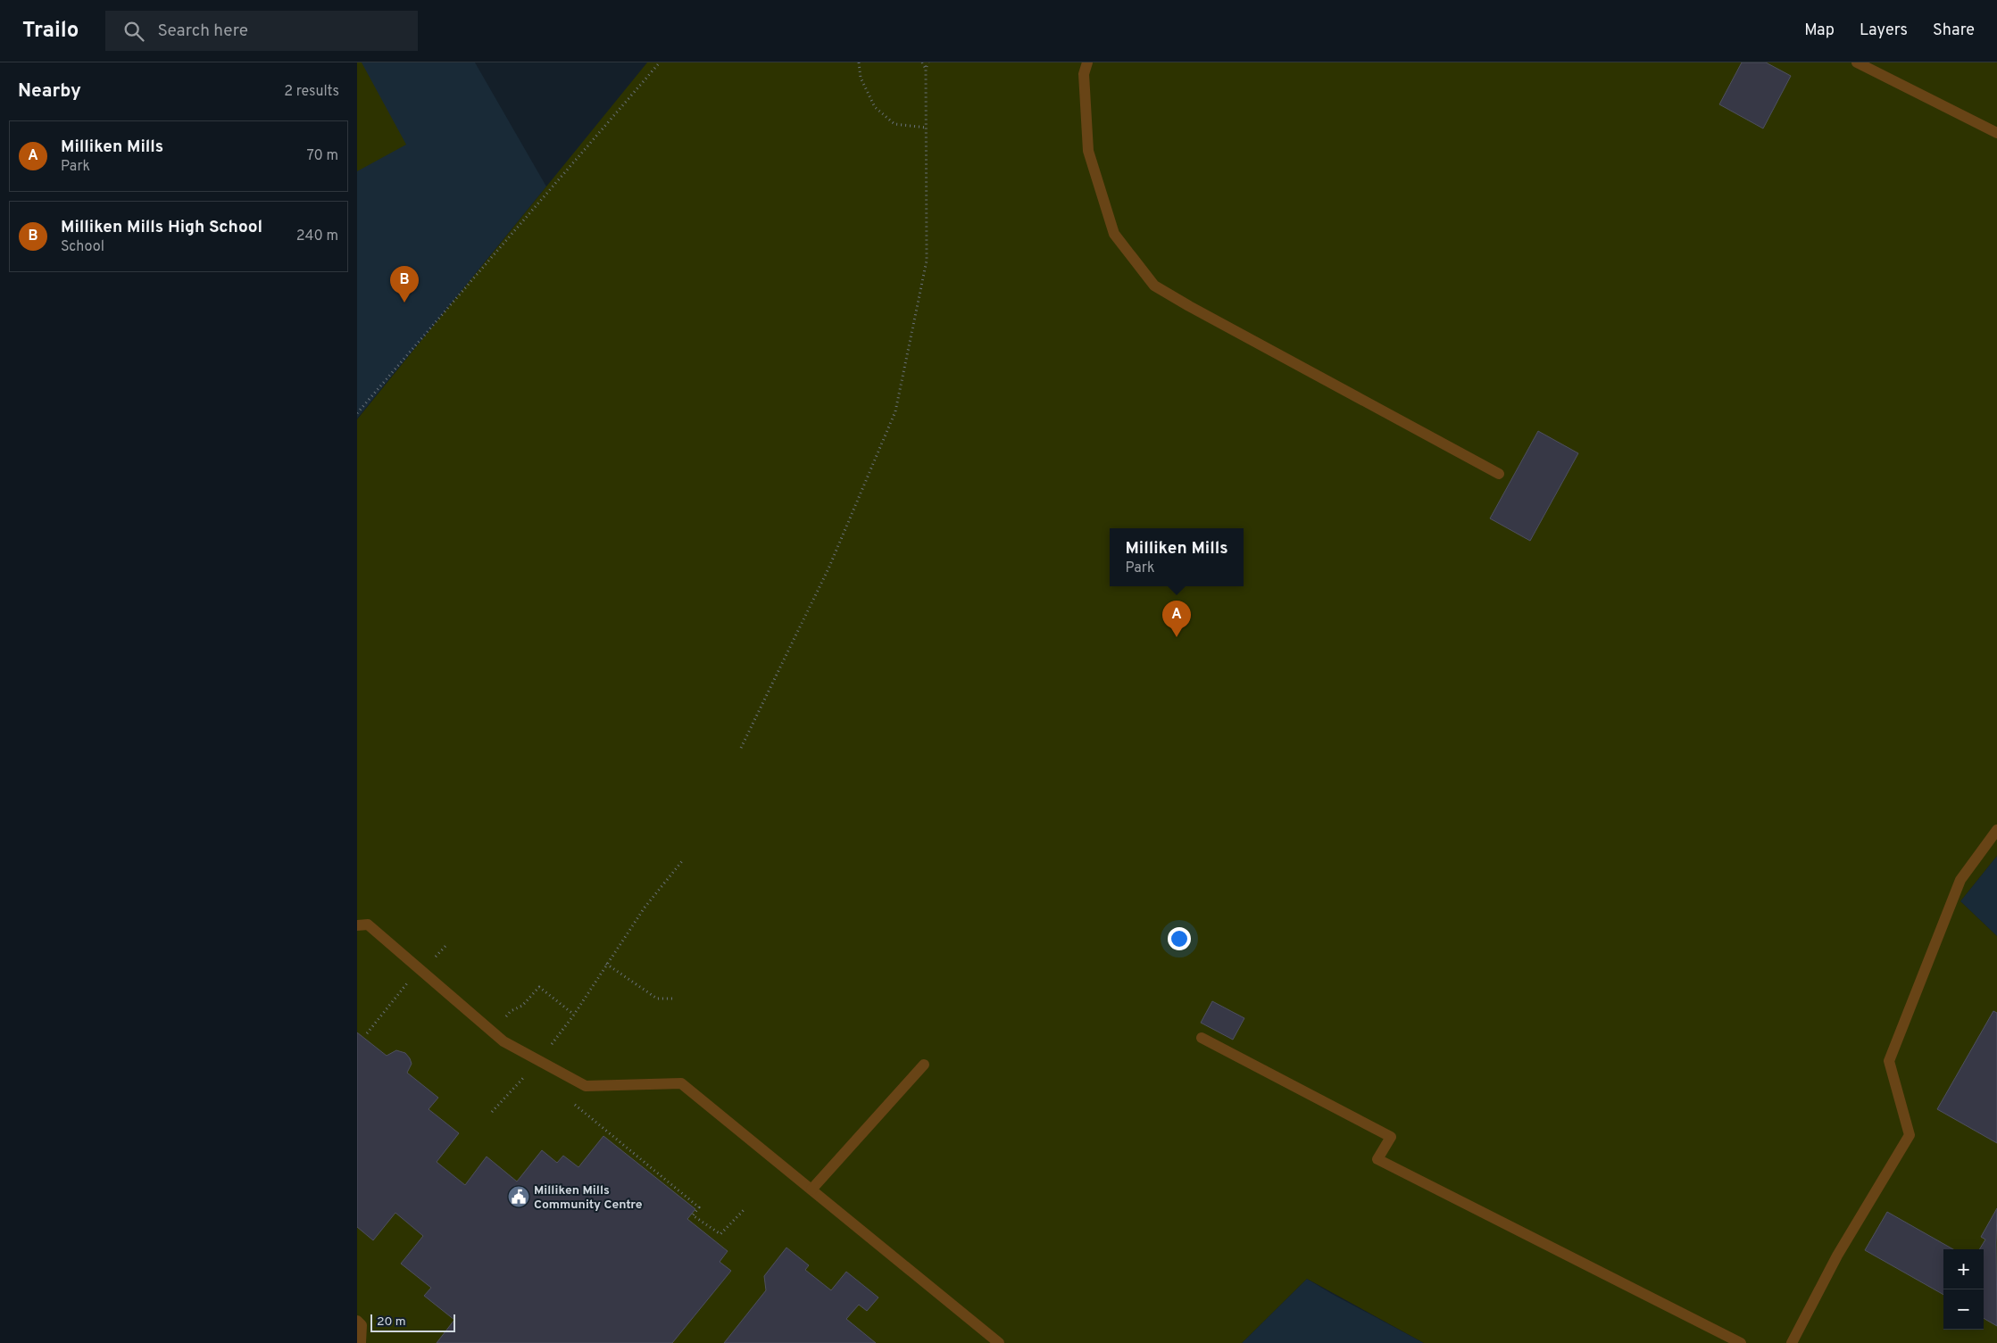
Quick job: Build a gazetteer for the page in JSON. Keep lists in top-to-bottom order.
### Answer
{
  "places": {
    "public building": ["Milliken Mills Community Centre"]
  },
  "scale_bar": "20 m",
  "page": {
    "header": "Trailo",
    "search": "Search here",
    "nav": ["Map", "Layers", "Share"],
    "heading": ["Nearby", "2 results"],
    "list": [
      {
        "mark": "A",
        "name": "Milliken Mills",
        "note": "Park",
        "value": "70 m"
      },
      {
        "mark": "B",
        "name": "Milliken Mills High School",
        "note": "School",
        "value": "240 m"
      }
    ],
    "pins": ["B", "A"],
    "popup": ["Milliken Mills", "Park"],
    "map_buttons": ["+", "−"],
    "scale": "20 m"
  }
}
